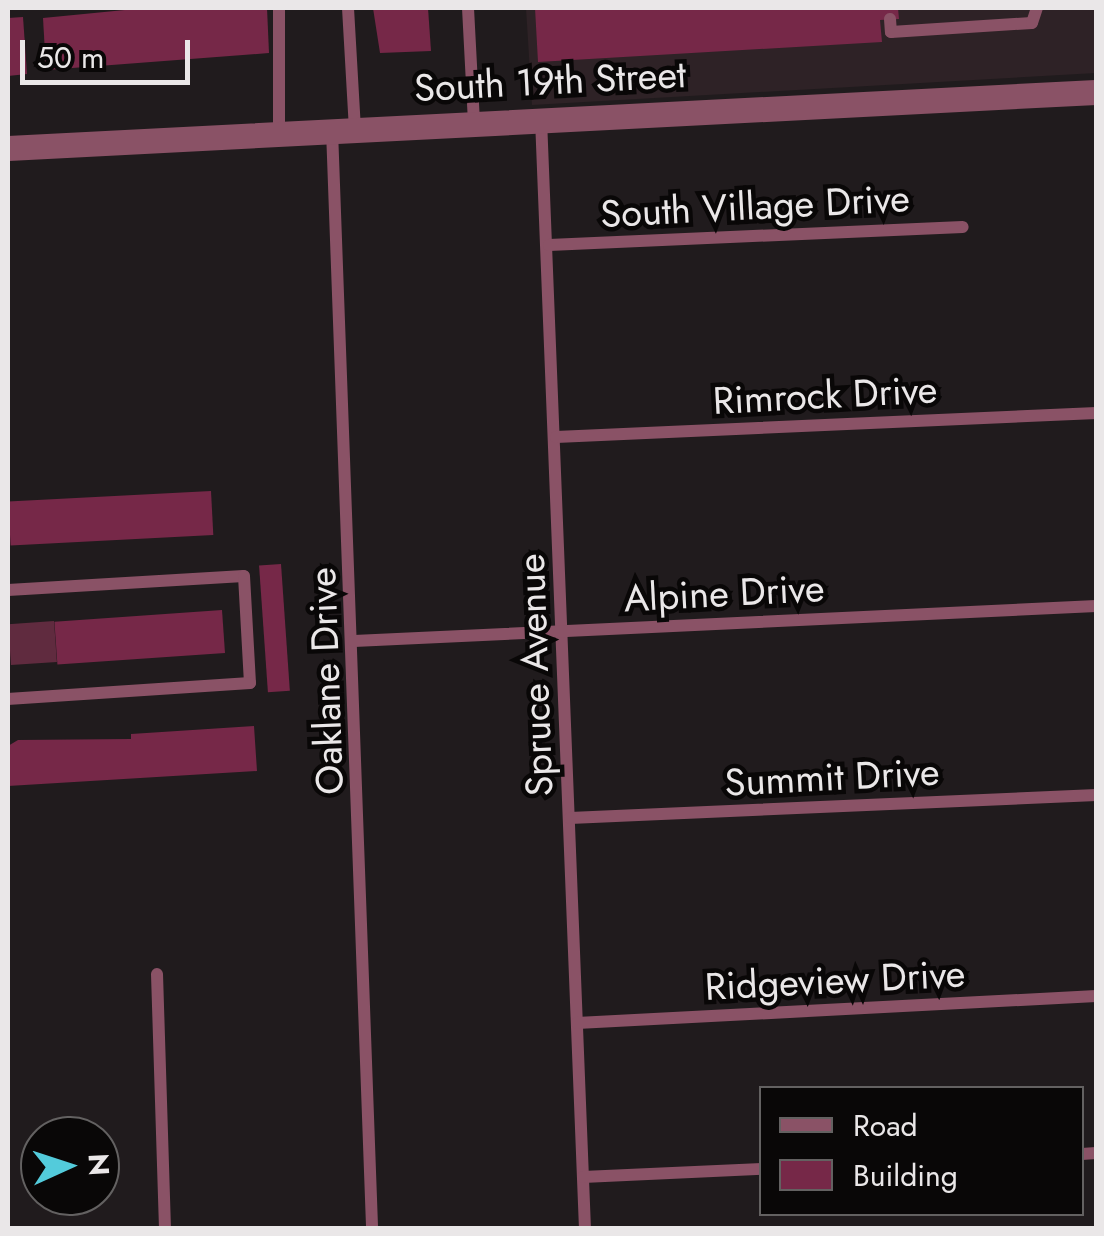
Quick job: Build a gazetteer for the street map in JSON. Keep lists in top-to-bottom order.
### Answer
{
  "streets": {
    "street": ["South 19th Street"],
    "lane": [
      "South Village Drive",
      "Rimrock Drive",
      "Alpine Drive",
      "Spruce Avenue",
      "Oaklane Drive",
      "Summit Drive",
      "Ridgeview Drive"
    ]
  },
  "crossings": [
    ["South 19th Street", "Spruce Avenue"],
    ["South 19th Street", "Oaklane Drive"],
    ["South Village Drive", "Spruce Avenue"],
    ["Rimrock Drive", "Spruce Avenue"],
    ["Alpine Drive", "Spruce Avenue"],
    ["Alpine Drive", "Oaklane Drive"],
    ["Spruce Avenue", "Summit Drive"],
    ["Spruce Avenue", "Ridgeview Drive"]
  ],
  "legend": ["Road", "Building"],
  "scale_bar": "50 m",
  "north": "right"
}
